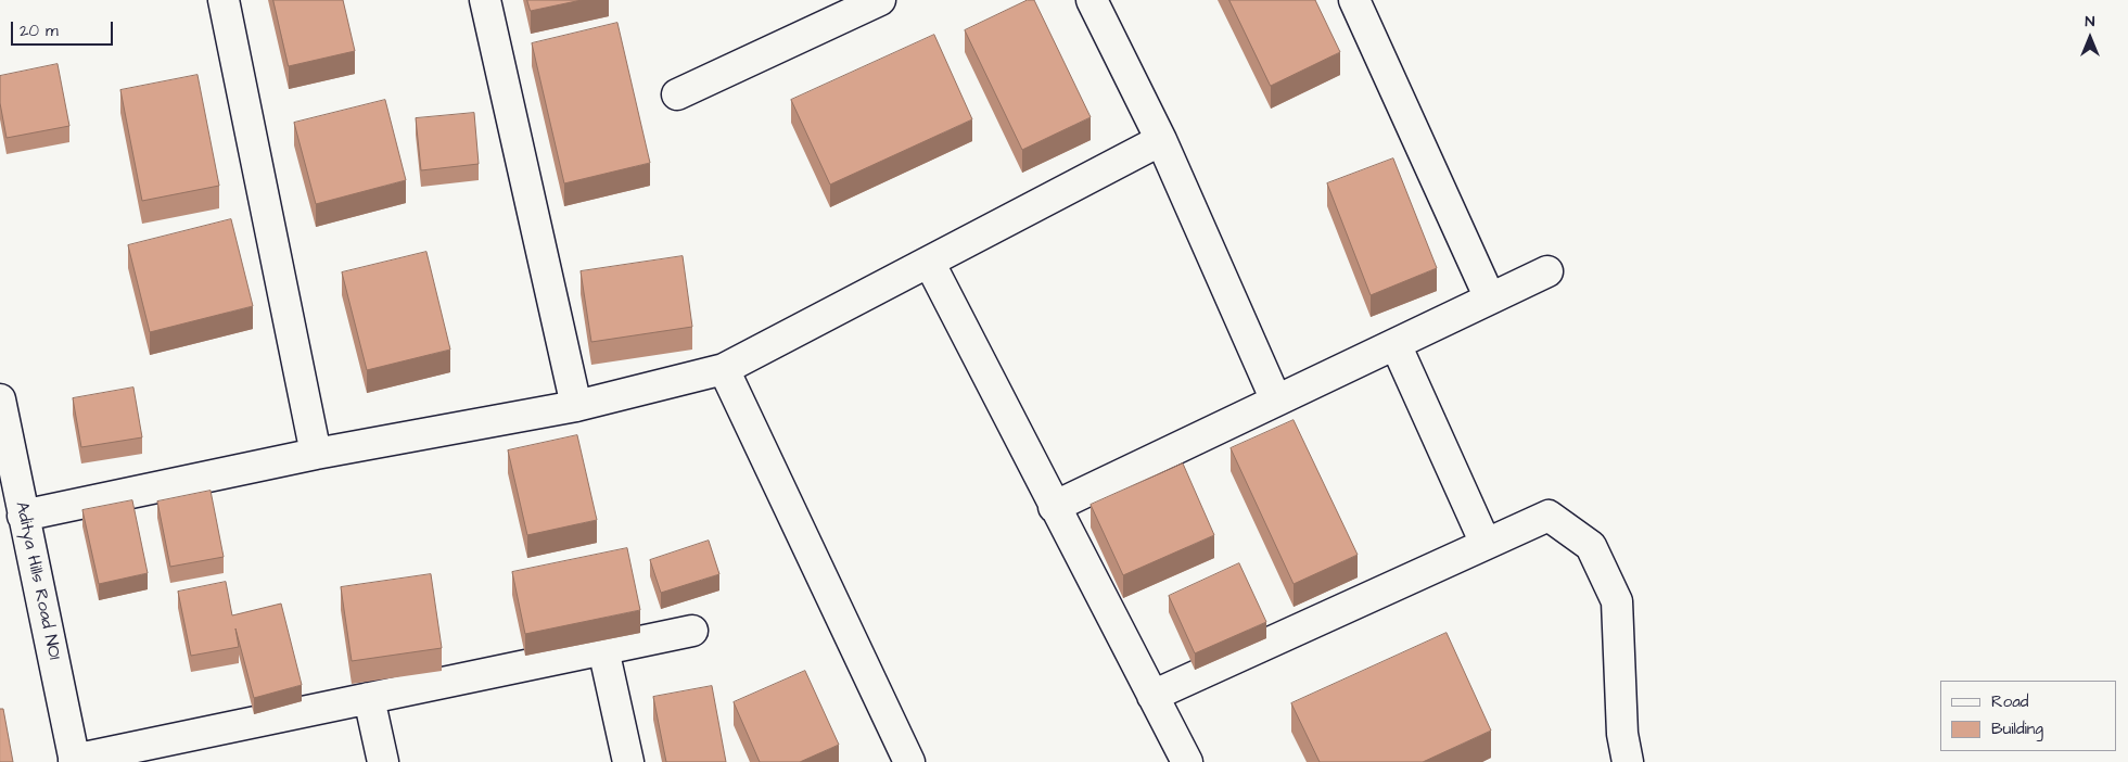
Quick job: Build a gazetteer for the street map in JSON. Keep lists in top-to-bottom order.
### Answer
{
  "streets": {
    "street": ["Aditya Hills Road NO1"]
  },
  "legend": ["Road", "Building"],
  "scale_bar": "20 m",
  "north": "top"
}
